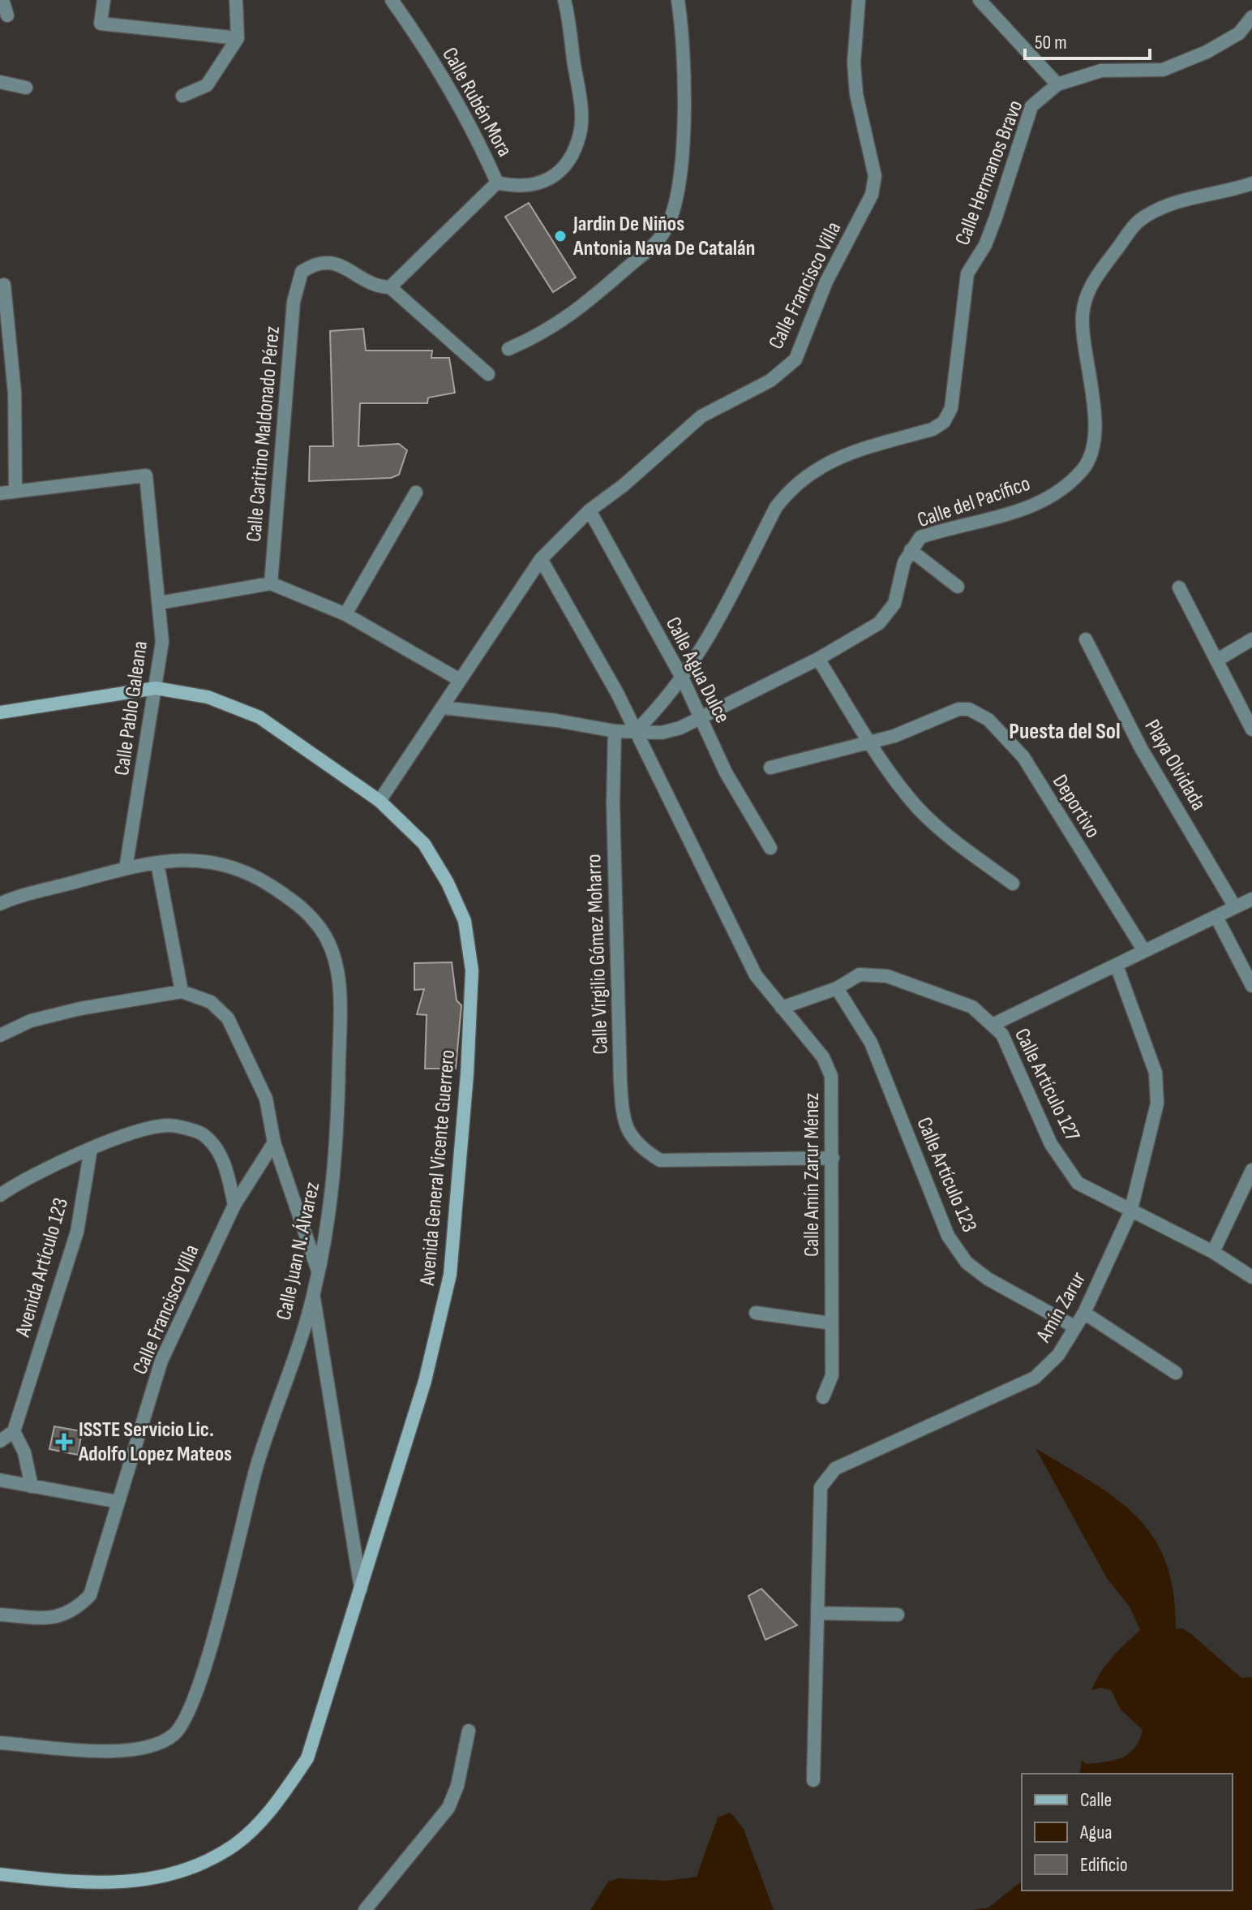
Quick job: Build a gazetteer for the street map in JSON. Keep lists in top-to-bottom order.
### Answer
{
  "streets": {
    "street": [
      "Calle Rubén Mora",
      "Calle Hermanos Bravo",
      "Calle Francisco Villa",
      "Calle Caritino Maldonado Pérez",
      "Calle del Pacífico",
      "Calle Agua Dulce",
      "Calle Pablo Galeana",
      "Playa Olvidada",
      "Deportivo",
      "Calle Virgilio Gómez Moharro",
      "Calle Artículo 127",
      "Avenida General Vicente Guerrero",
      "Calle Amín Zarur Ménez",
      "Calle Artículo 123",
      "Calle Juan N. Álvarez",
      "Avenida Artículo 123",
      "Amín Zarur"
    ]
  },
  "crossings": [
    ["Calle Hermanos Bravo", "Calle del Pacífico"],
    ["Calle Hermanos Bravo", "Calle Agua Dulce"],
    ["Calle Hermanos Bravo", "Calle Amín Zarur Ménez"],
    ["Calle Francisco Villa", "Calle del Pacífico"],
    ["Calle Francisco Villa", "Calle Agua Dulce"],
    ["Calle Francisco Villa", "Avenida General Vicente Guerrero"],
    ["Calle Francisco Villa", "Calle Amín Zarur Ménez"],
    ["Calle del Pacífico", "Calle Agua Dulce"],
    ["Calle del Pacífico", "Calle Virgilio Gómez Moharro"],
    ["Calle del Pacífico", "Calle Amín Zarur Ménez"],
    ["Calle Pablo Galeana", "Avenida General Vicente Guerrero"],
    ["Calle Pablo Galeana", "Calle Juan N. Álvarez"],
    ["Calle Virgilio Gómez Moharro", "Calle Amín Zarur Ménez"],
    ["Calle Artículo 127", "Calle Artículo 123"],
    ["Calle Artículo 127", "Amín Zarur"],
    ["Calle Artículo 123", "Amín Zarur"]
  ],
  "districts": ["Puesta del Sol"],
  "places": {
    "other": ["Jardin De Niños Antonia Nava De Catalán"],
    "health": ["ISSTE Servicio Lic. Adolfo Lopez Mateos"]
  },
  "legend": ["Calle", "Agua", "Edificio"],
  "scale_bar": "50 m"
}
